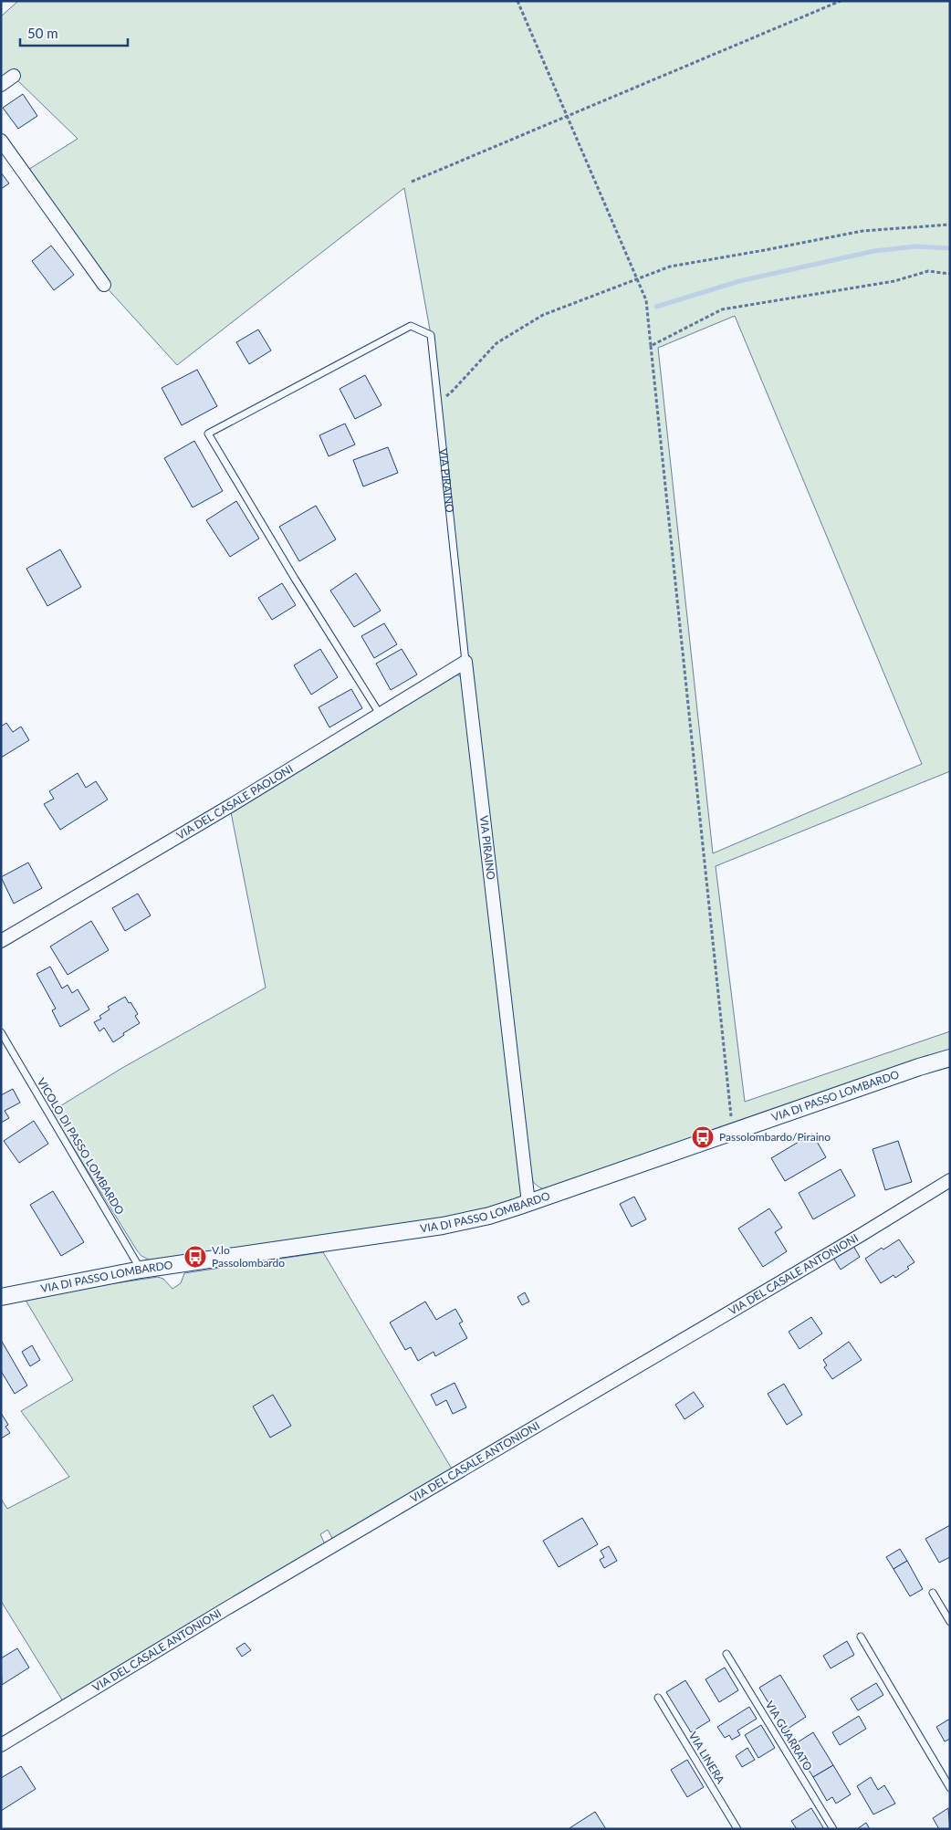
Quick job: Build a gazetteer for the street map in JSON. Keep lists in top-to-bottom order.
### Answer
{
  "streets": {
    "street": [
      "VIA PIRAINO",
      "VIA DEL CASALE PAOLONI",
      "VIA DI PASSO LOMBARDO",
      "VIA DEL CASALE ANTONIONI"
    ],
    "lane": ["VICOLO DI PASSO LOMBARDO", "VIA GUARRATO", "VIA LINERA"]
  },
  "crossings": [
    ["VIA PIRAINO", "VIA DEL CASALE PAOLONI"],
    ["VIA PIRAINO", "VIA DI PASSO LOMBARDO"],
    ["VIA DI PASSO LOMBARDO", "VICOLO DI PASSO LOMBARDO"]
  ],
  "places": {
    "bus stop": ["Passolombardo/Piraino", "V.lo Passolombardo"]
  },
  "scale_bar": "50 m"
}
